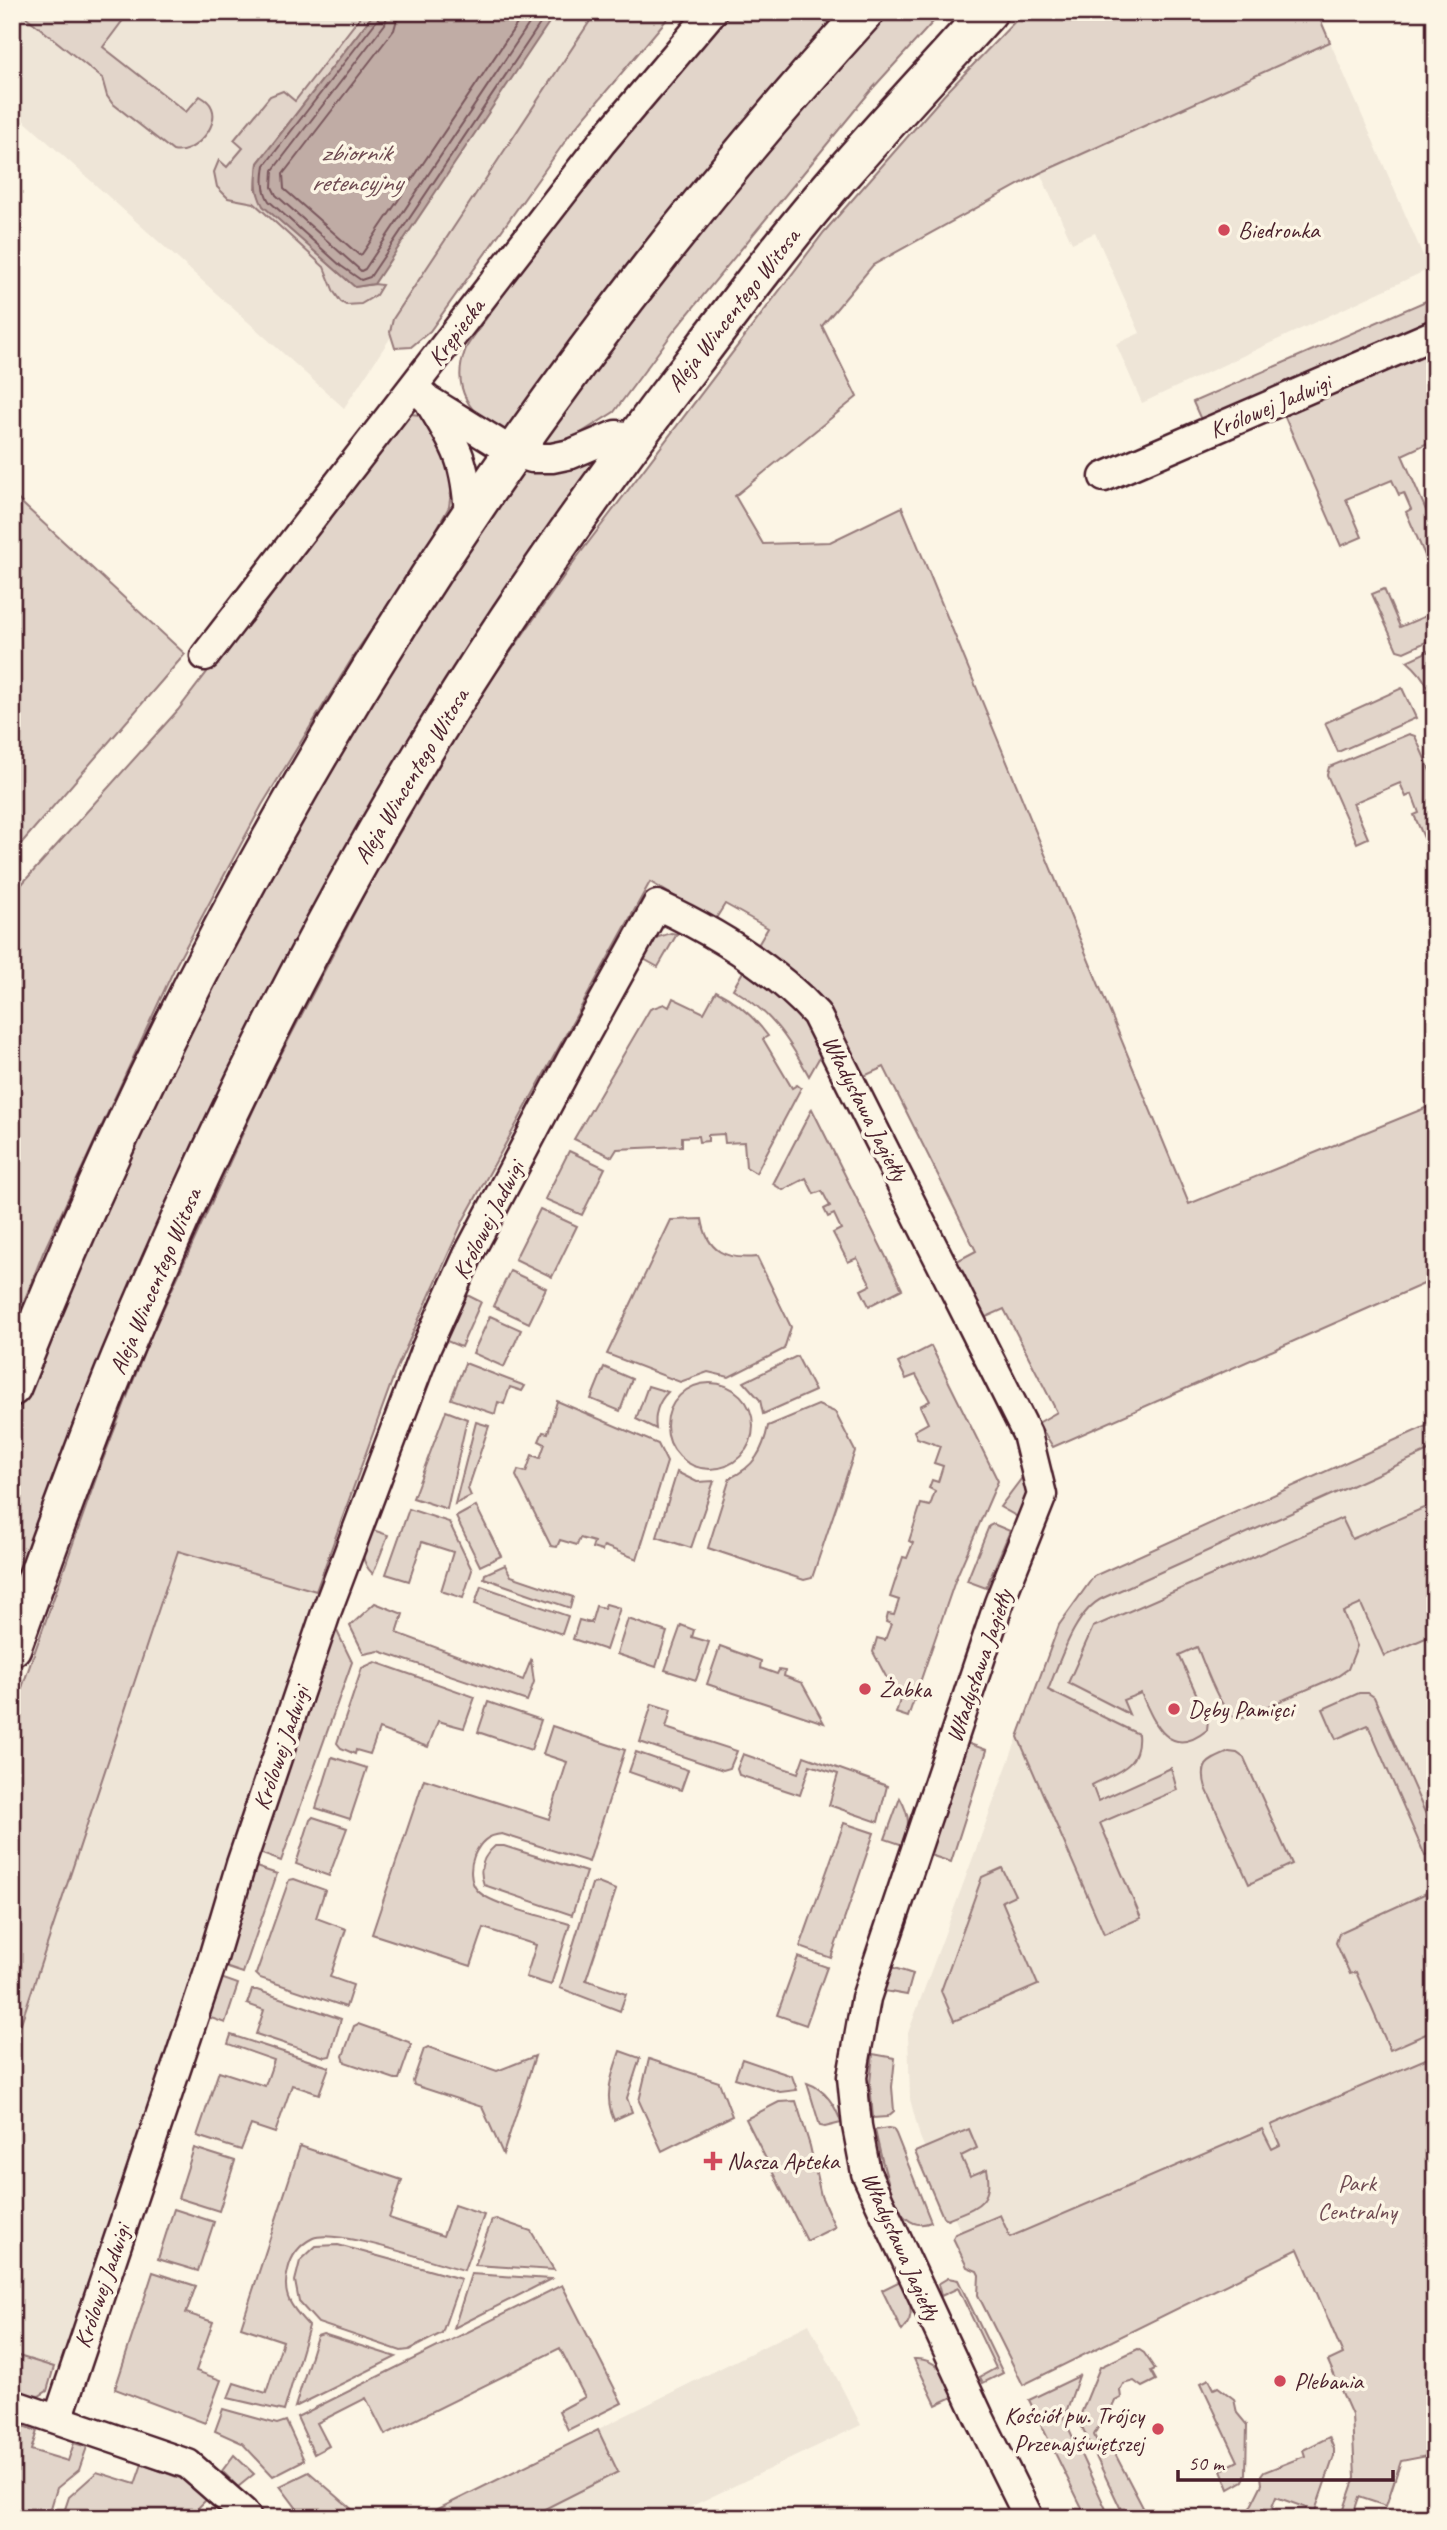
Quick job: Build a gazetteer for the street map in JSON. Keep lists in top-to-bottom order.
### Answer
{
  "streets": {
    "main road": ["Aleja Wincentego Witosa"],
    "street": ["Krępiecka", "Królowej Jadwigi", "Władysława Jagiełły"]
  },
  "crossings": [
    ["Królowej Jadwigi", "Władysława Jagiełły"]
  ],
  "water": ["zbiornik retencyjny"],
  "parks": ["Park Centralny"],
  "places": {
    "other": [
      "Biedronka",
      "Żabka",
      "Dęby Pamięci",
      "Plebania",
      "Kościół pw. Trójcy Przenajświętszej"
    ],
    "health": ["Nasza Apteka"]
  },
  "scale_bar": "50 m"
}
